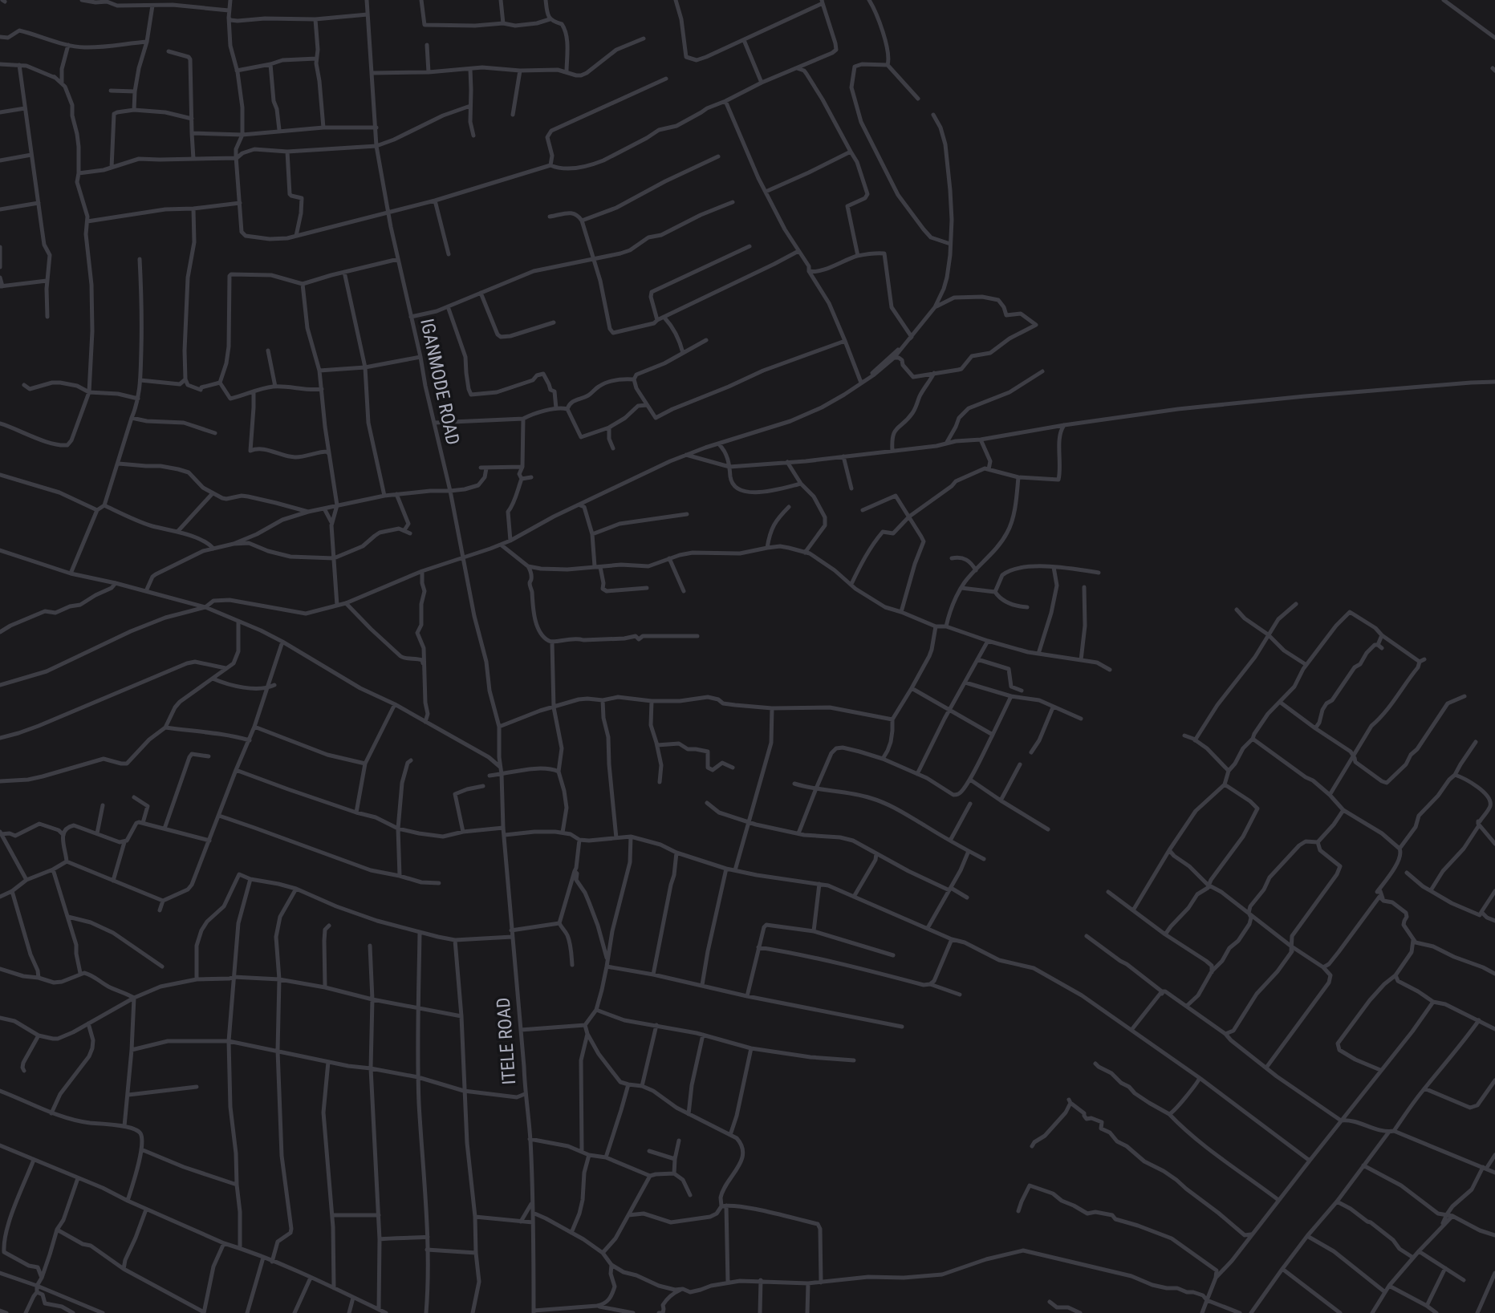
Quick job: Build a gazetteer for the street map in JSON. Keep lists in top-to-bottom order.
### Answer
{
  "streets": {
    "street": ["IGANMODE ROAD", "ITELE ROAD"]
  },
  "crossings": [
    ["IGANMODE ROAD", "ITELE ROAD"]
  ]
}
